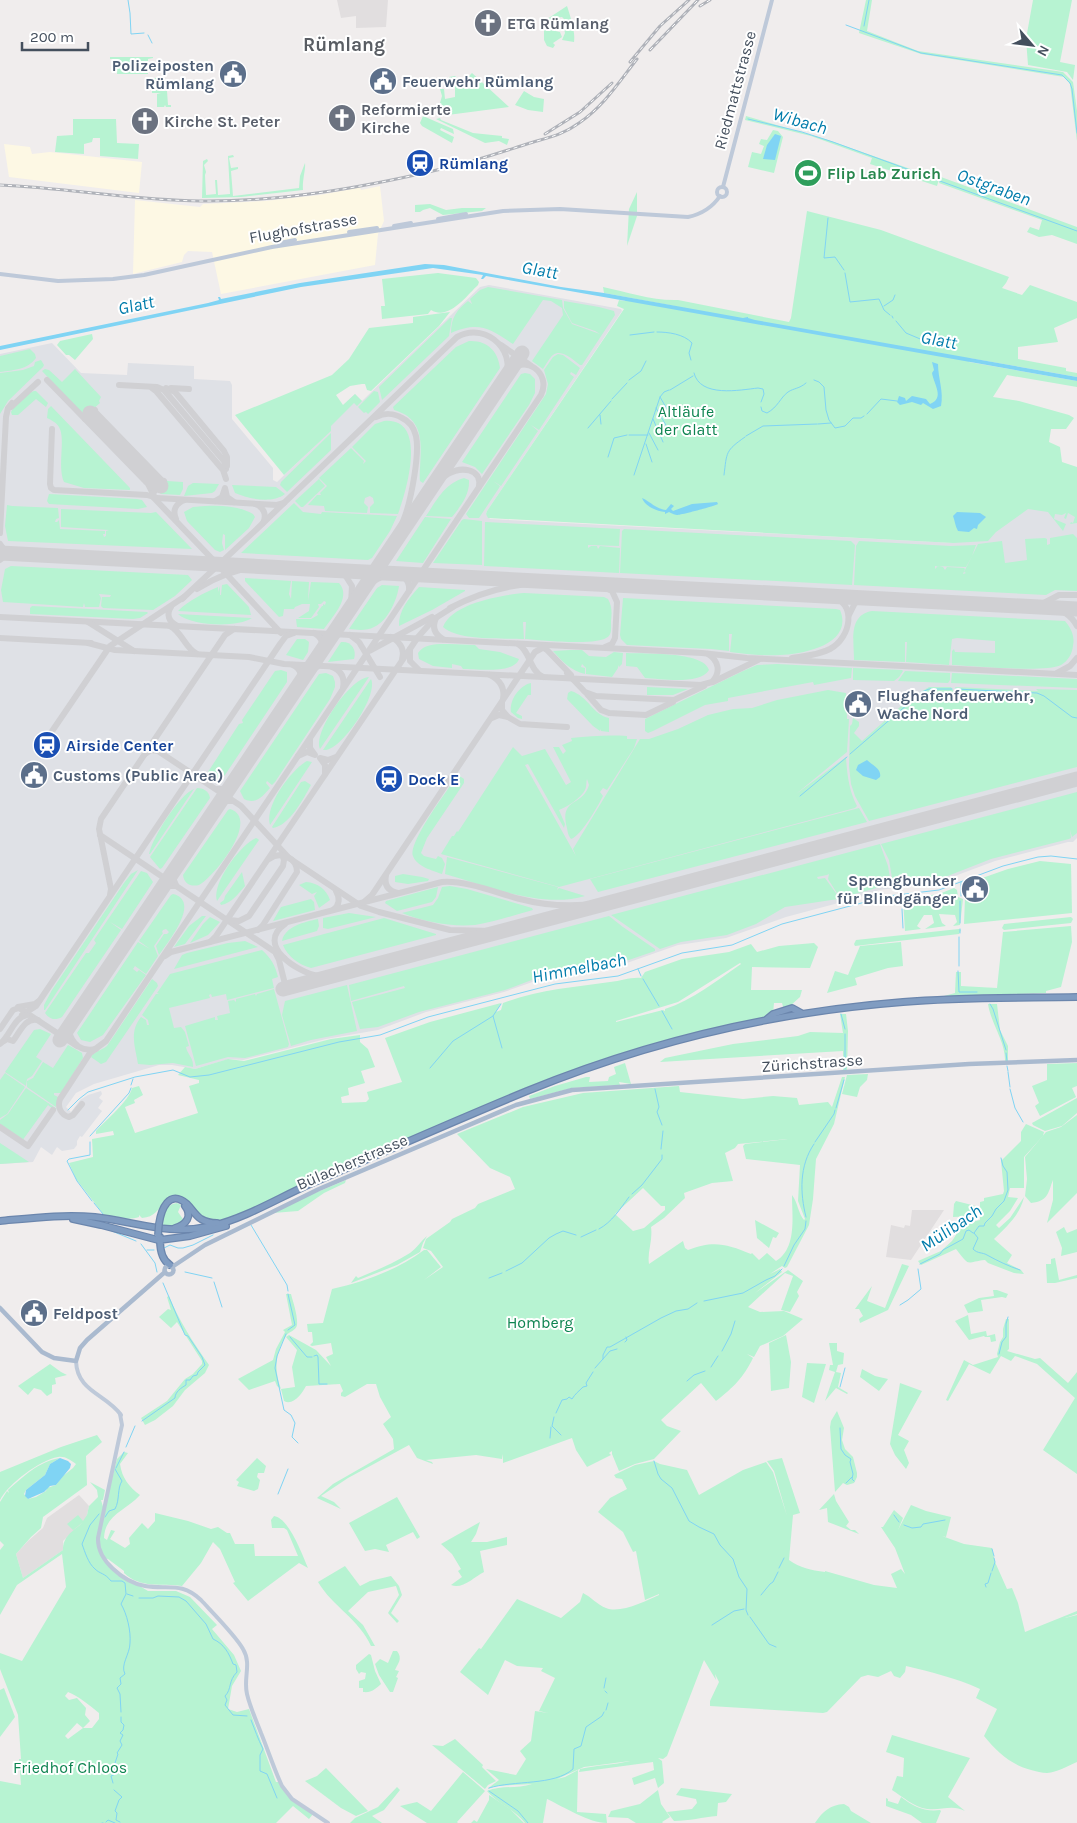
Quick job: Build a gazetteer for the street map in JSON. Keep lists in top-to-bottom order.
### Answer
{
  "streets": {
    "main road": [
      "Riedmattstrasse",
      "Flughofstrasse",
      "Zürichstrasse",
      "Bülacherstrasse"
    ]
  },
  "crossings": [
    ["Riedmattstrasse", "Flughofstrasse"],
    ["Zürichstrasse", "Bülacherstrasse"]
  ],
  "districts": ["Rümlang"],
  "water": [
    "Wibach",
    "Ostgraben",
    "Glatt",
    "Himmelbach",
    "Mülibach"
  ],
  "parks": ["Altläufe der Glatt", "Homberg", "Friedhof Chloos"],
  "places": {
    "church": ["ETG Rümlang", "Reformierte Kirche", "Kirche St. Peter"],
    "public building": [
      "Polizeiposten Rümlang",
      "Feuerwehr Rümlang",
      "Flughafenfeuerwehr, Wache Nord",
      "Customs (Public Area)",
      "Sprengbunker für Blindgänger",
      "Feldpost"
    ],
    "station": ["Rümlang", "Airside Center", "Dock E"],
    "sports": ["Flip Lab Zurich"]
  },
  "scale_bar": "200 m",
  "north": "bottom right"
}
